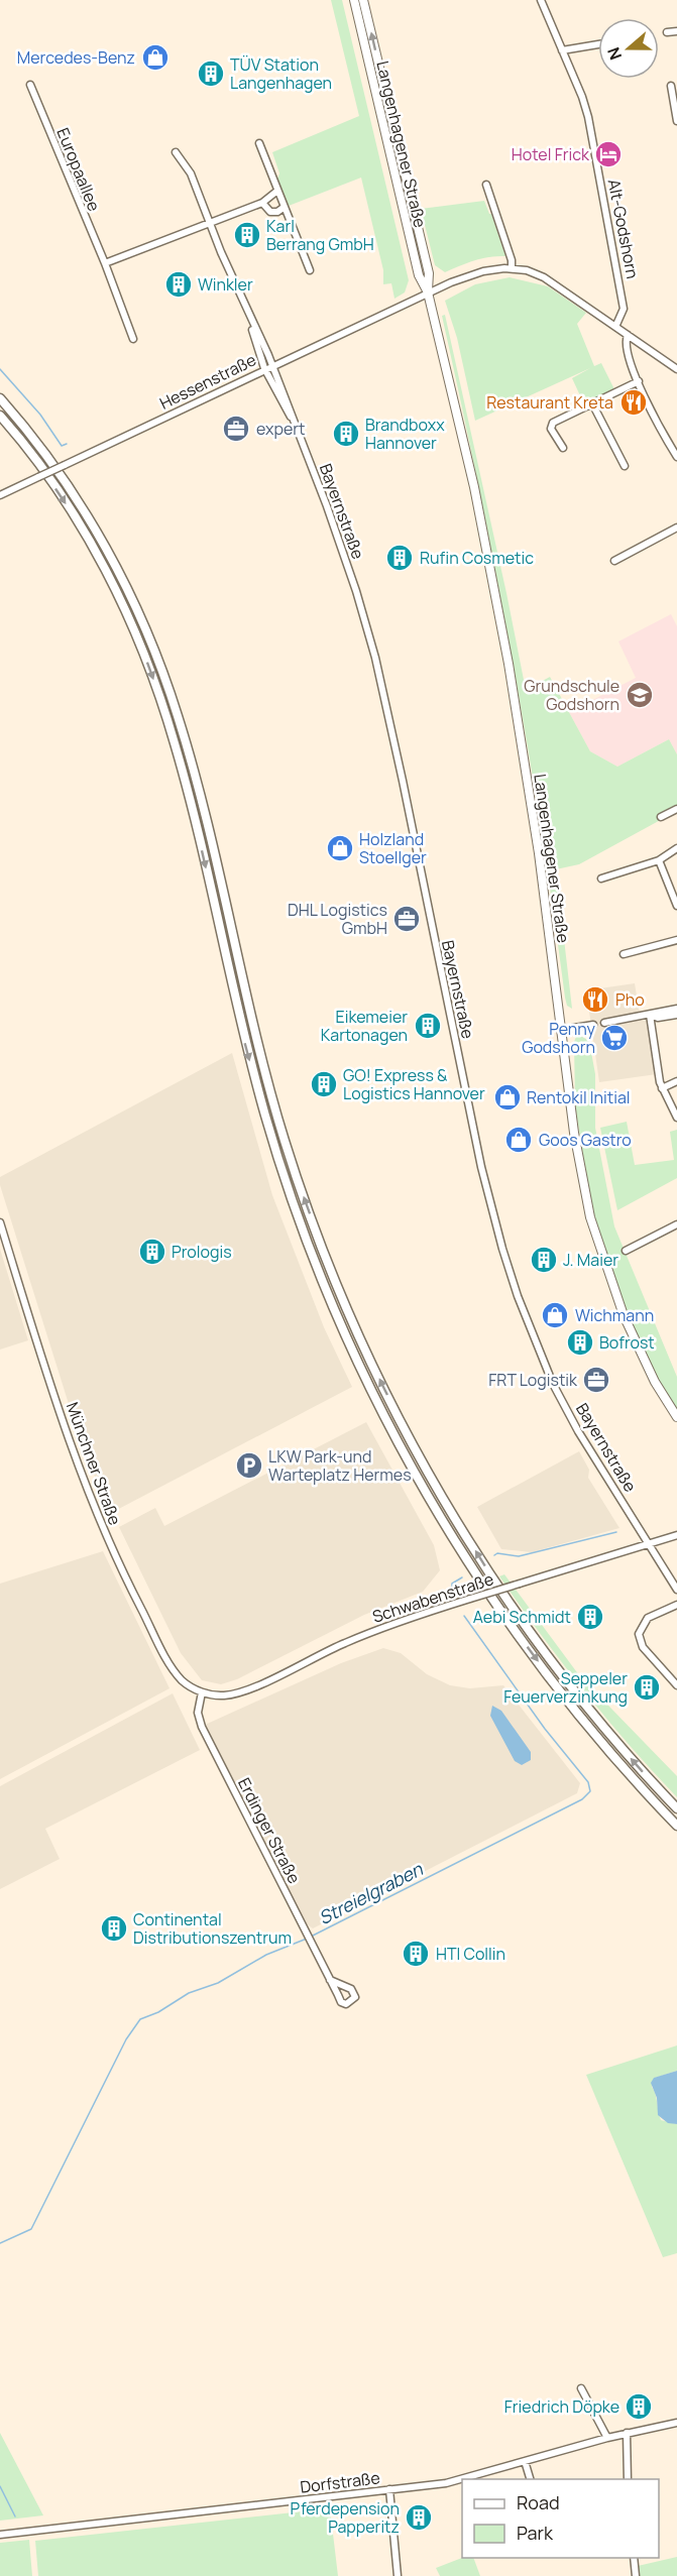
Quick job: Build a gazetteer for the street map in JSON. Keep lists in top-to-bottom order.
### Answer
{
  "streets": {
    "main road": ["Langenhagener Straße"],
    "street": [
      "Europaallee",
      "Alt-Godshorn",
      "Hessenstraße",
      "Bayernstraße",
      "Münchner Straße",
      "Schwabenstraße",
      "Erdinger Straße",
      "Dorfstraße"
    ]
  },
  "crossings": [
    ["Langenhagener Straße", "Hessenstraße"],
    ["Hessenstraße", "Bayernstraße"],
    ["Bayernstraße", "Schwabenstraße"],
    ["Münchner Straße", "Schwabenstraße"],
    ["Münchner Straße", "Erdinger Straße"],
    ["Schwabenstraße", "Erdinger Straße"]
  ],
  "water": ["Streielgraben"],
  "places": {
    "shop": [
      "Mercedes-Benz",
      "Holzland Stoellger",
      "Rentokil Initial",
      "Goos Gastro",
      "Wichmann"
    ],
    "building": [
      "TÜV Station Langenhagen",
      "Karl Berrang GmbH",
      "Winkler",
      "Brandboxx Hannover",
      "Rufin Cosmetic",
      "Eikemeier Kartonagen",
      "GO! Express & Logistics Hannover",
      "Prologis",
      "J. Maier",
      "Bofrost",
      "Aebi Schmidt",
      "Seppeler Feuerverzinkung",
      "Continental Distributionszentrum",
      "HTI Collin",
      "Friedrich Döpke",
      "Pferdepension Papperitz"
    ],
    "hotel": ["Hotel Frick"],
    "restaurant": ["Restaurant Kreta", "Pho"],
    "office": ["expert", "DHL Logistics GmbH", "FRT Logistik"],
    "school or university": ["Grundschule Godshorn"],
    "supermarket": ["Penny Godshorn"],
    "parking": ["LKW Park-und Warteplatz Hermes"]
  },
  "legend": ["Road", "Park"],
  "north": "left"
}
